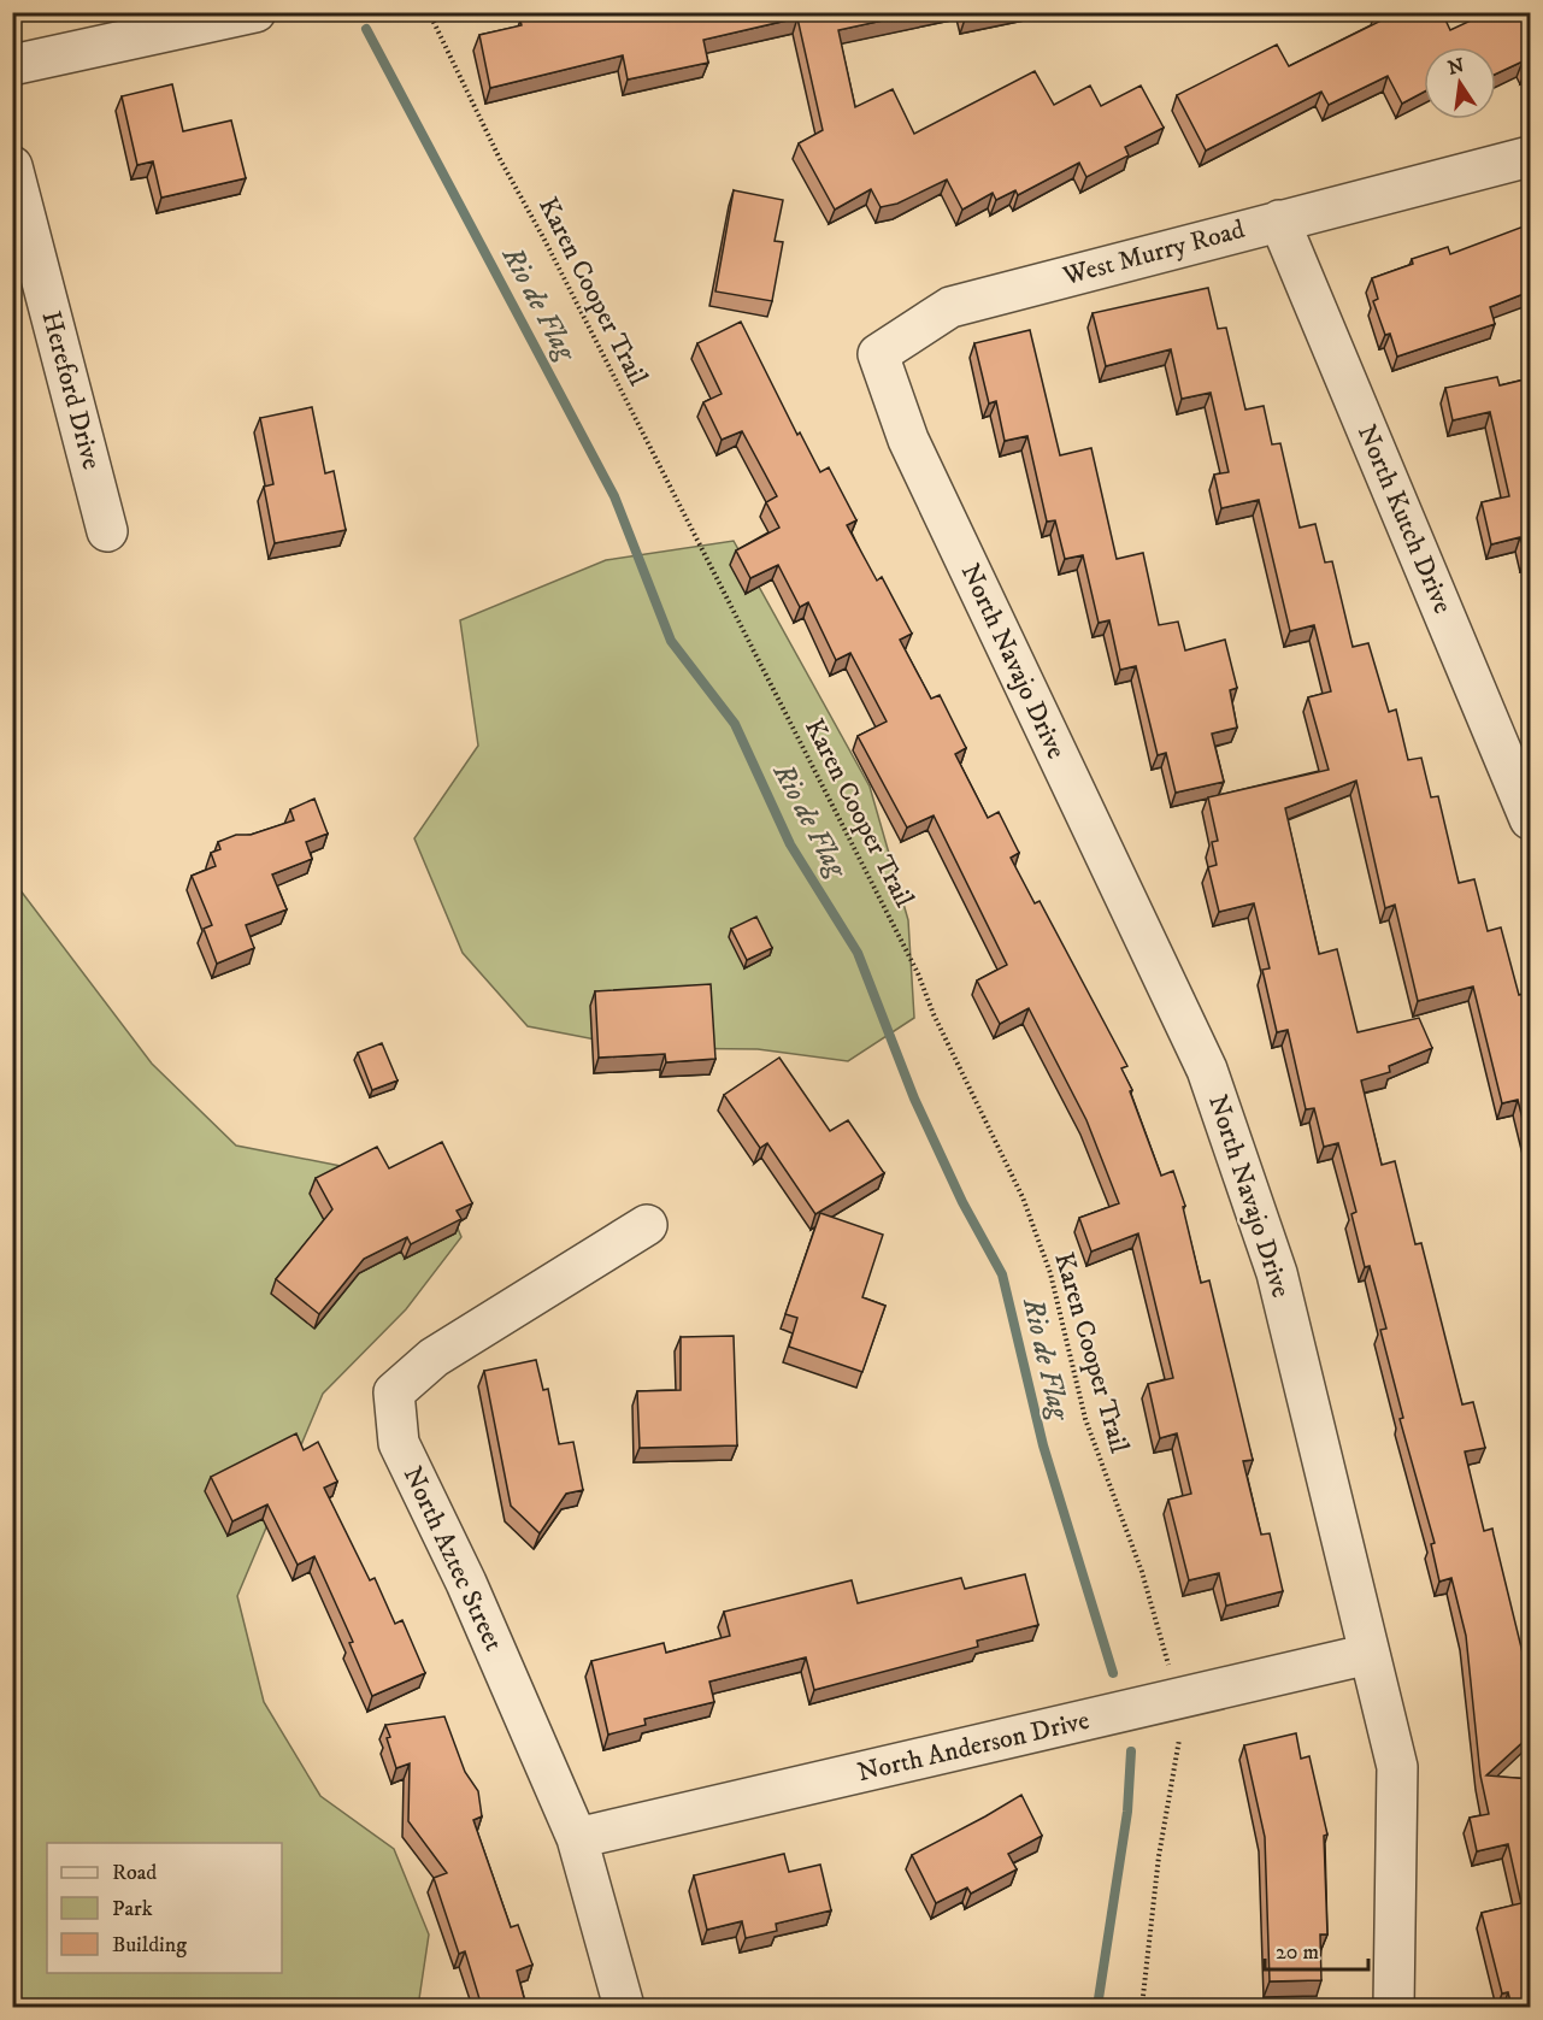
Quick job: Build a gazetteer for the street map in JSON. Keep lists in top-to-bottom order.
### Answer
{
  "streets": {
    "street": [
      "West Murry Road",
      "Hereford Drive",
      "North Kutch Drive",
      "North Navajo Drive",
      "North Aztec Street",
      "North Anderson Drive"
    ],
    "path": ["Karen Cooper Trail"]
  },
  "crossings": [
    ["West Murry Road", "North Kutch Drive"],
    ["West Murry Road", "North Navajo Drive"],
    ["North Navajo Drive", "North Anderson Drive"],
    ["North Aztec Street", "North Anderson Drive"]
  ],
  "water": ["Rio de Flag"],
  "legend": ["Road", "Park", "Building"],
  "scale_bar": "20 m",
  "north": "top"
}
